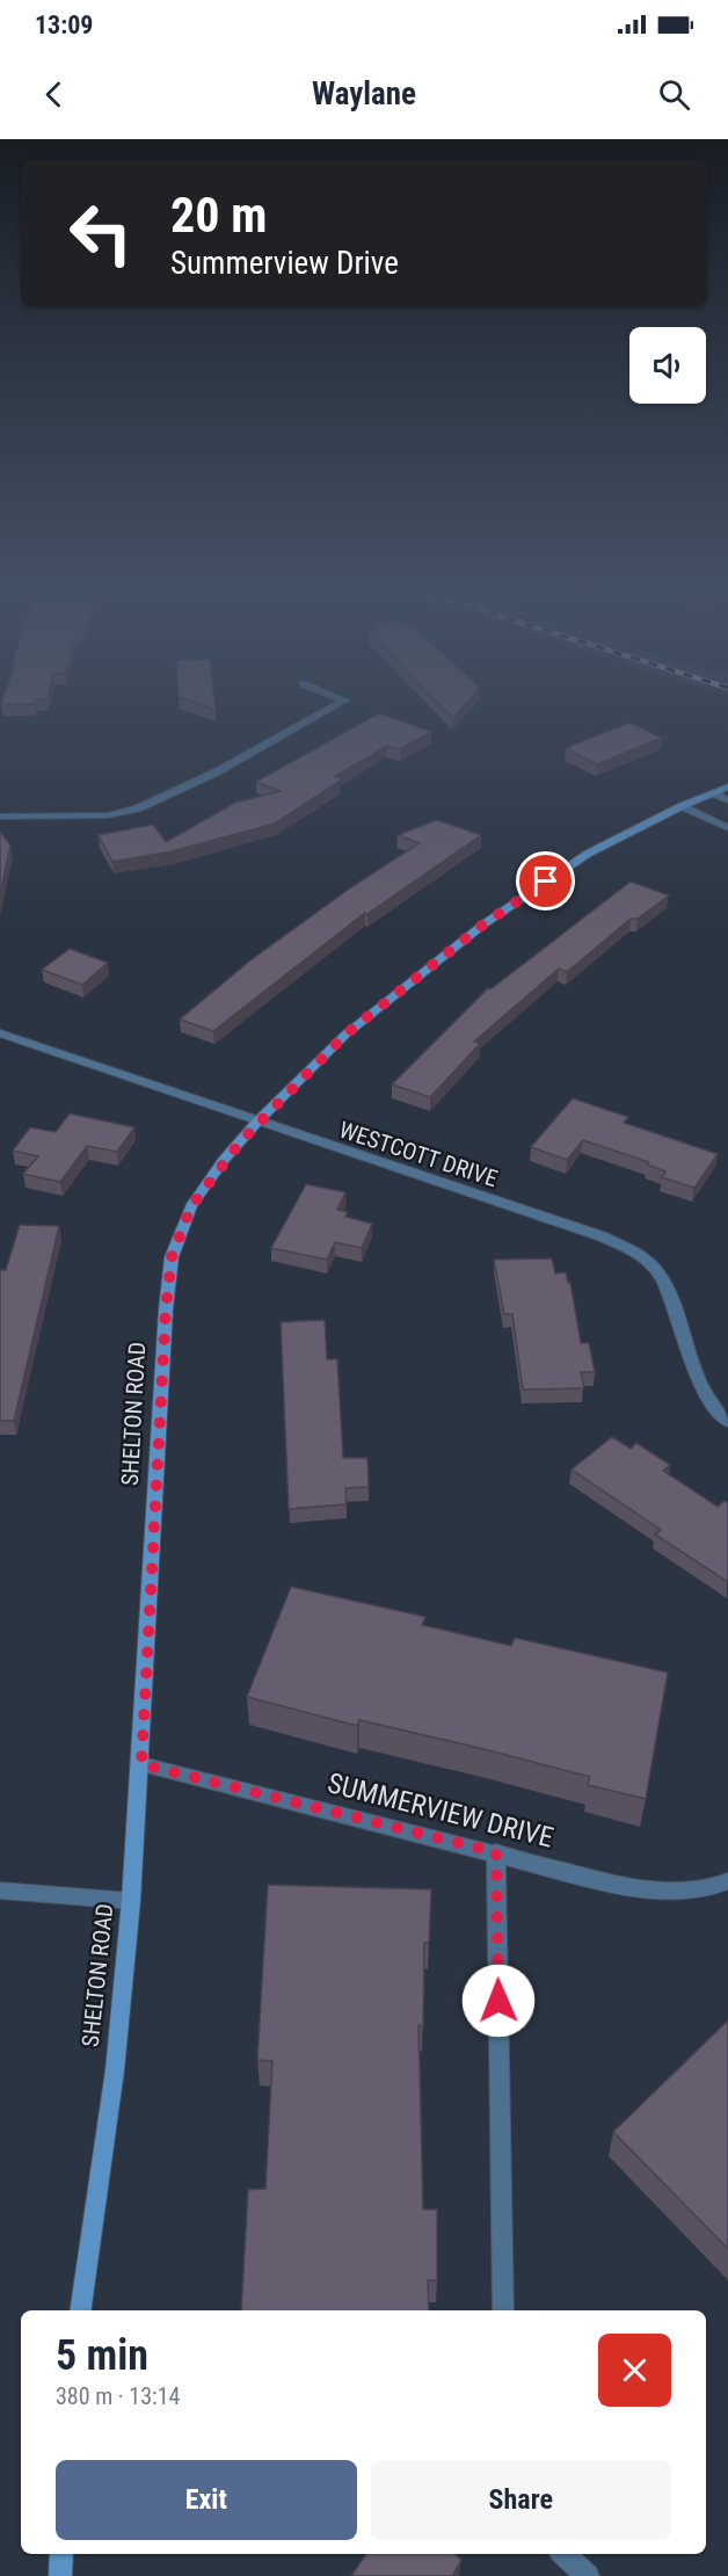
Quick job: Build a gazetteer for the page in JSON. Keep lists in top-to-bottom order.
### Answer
{
  "streets": {
    "street": ["WESTCOTT DRIVE", "SHELTON ROAD", "SUMMERVIEW DRIVE"]
  },
  "crossings": [
    ["WESTCOTT DRIVE", "SHELTON ROAD"],
    ["SHELTON ROAD", "SUMMERVIEW DRIVE"]
  ],
  "page": {
    "status": "13:09",
    "header": "Waylane",
    "turn": ["20 m", "Summerview Drive"],
    "heading": ["5 min", "380 m · 13:14"],
    "buttons": ["Exit", "Share"]
  }
}
